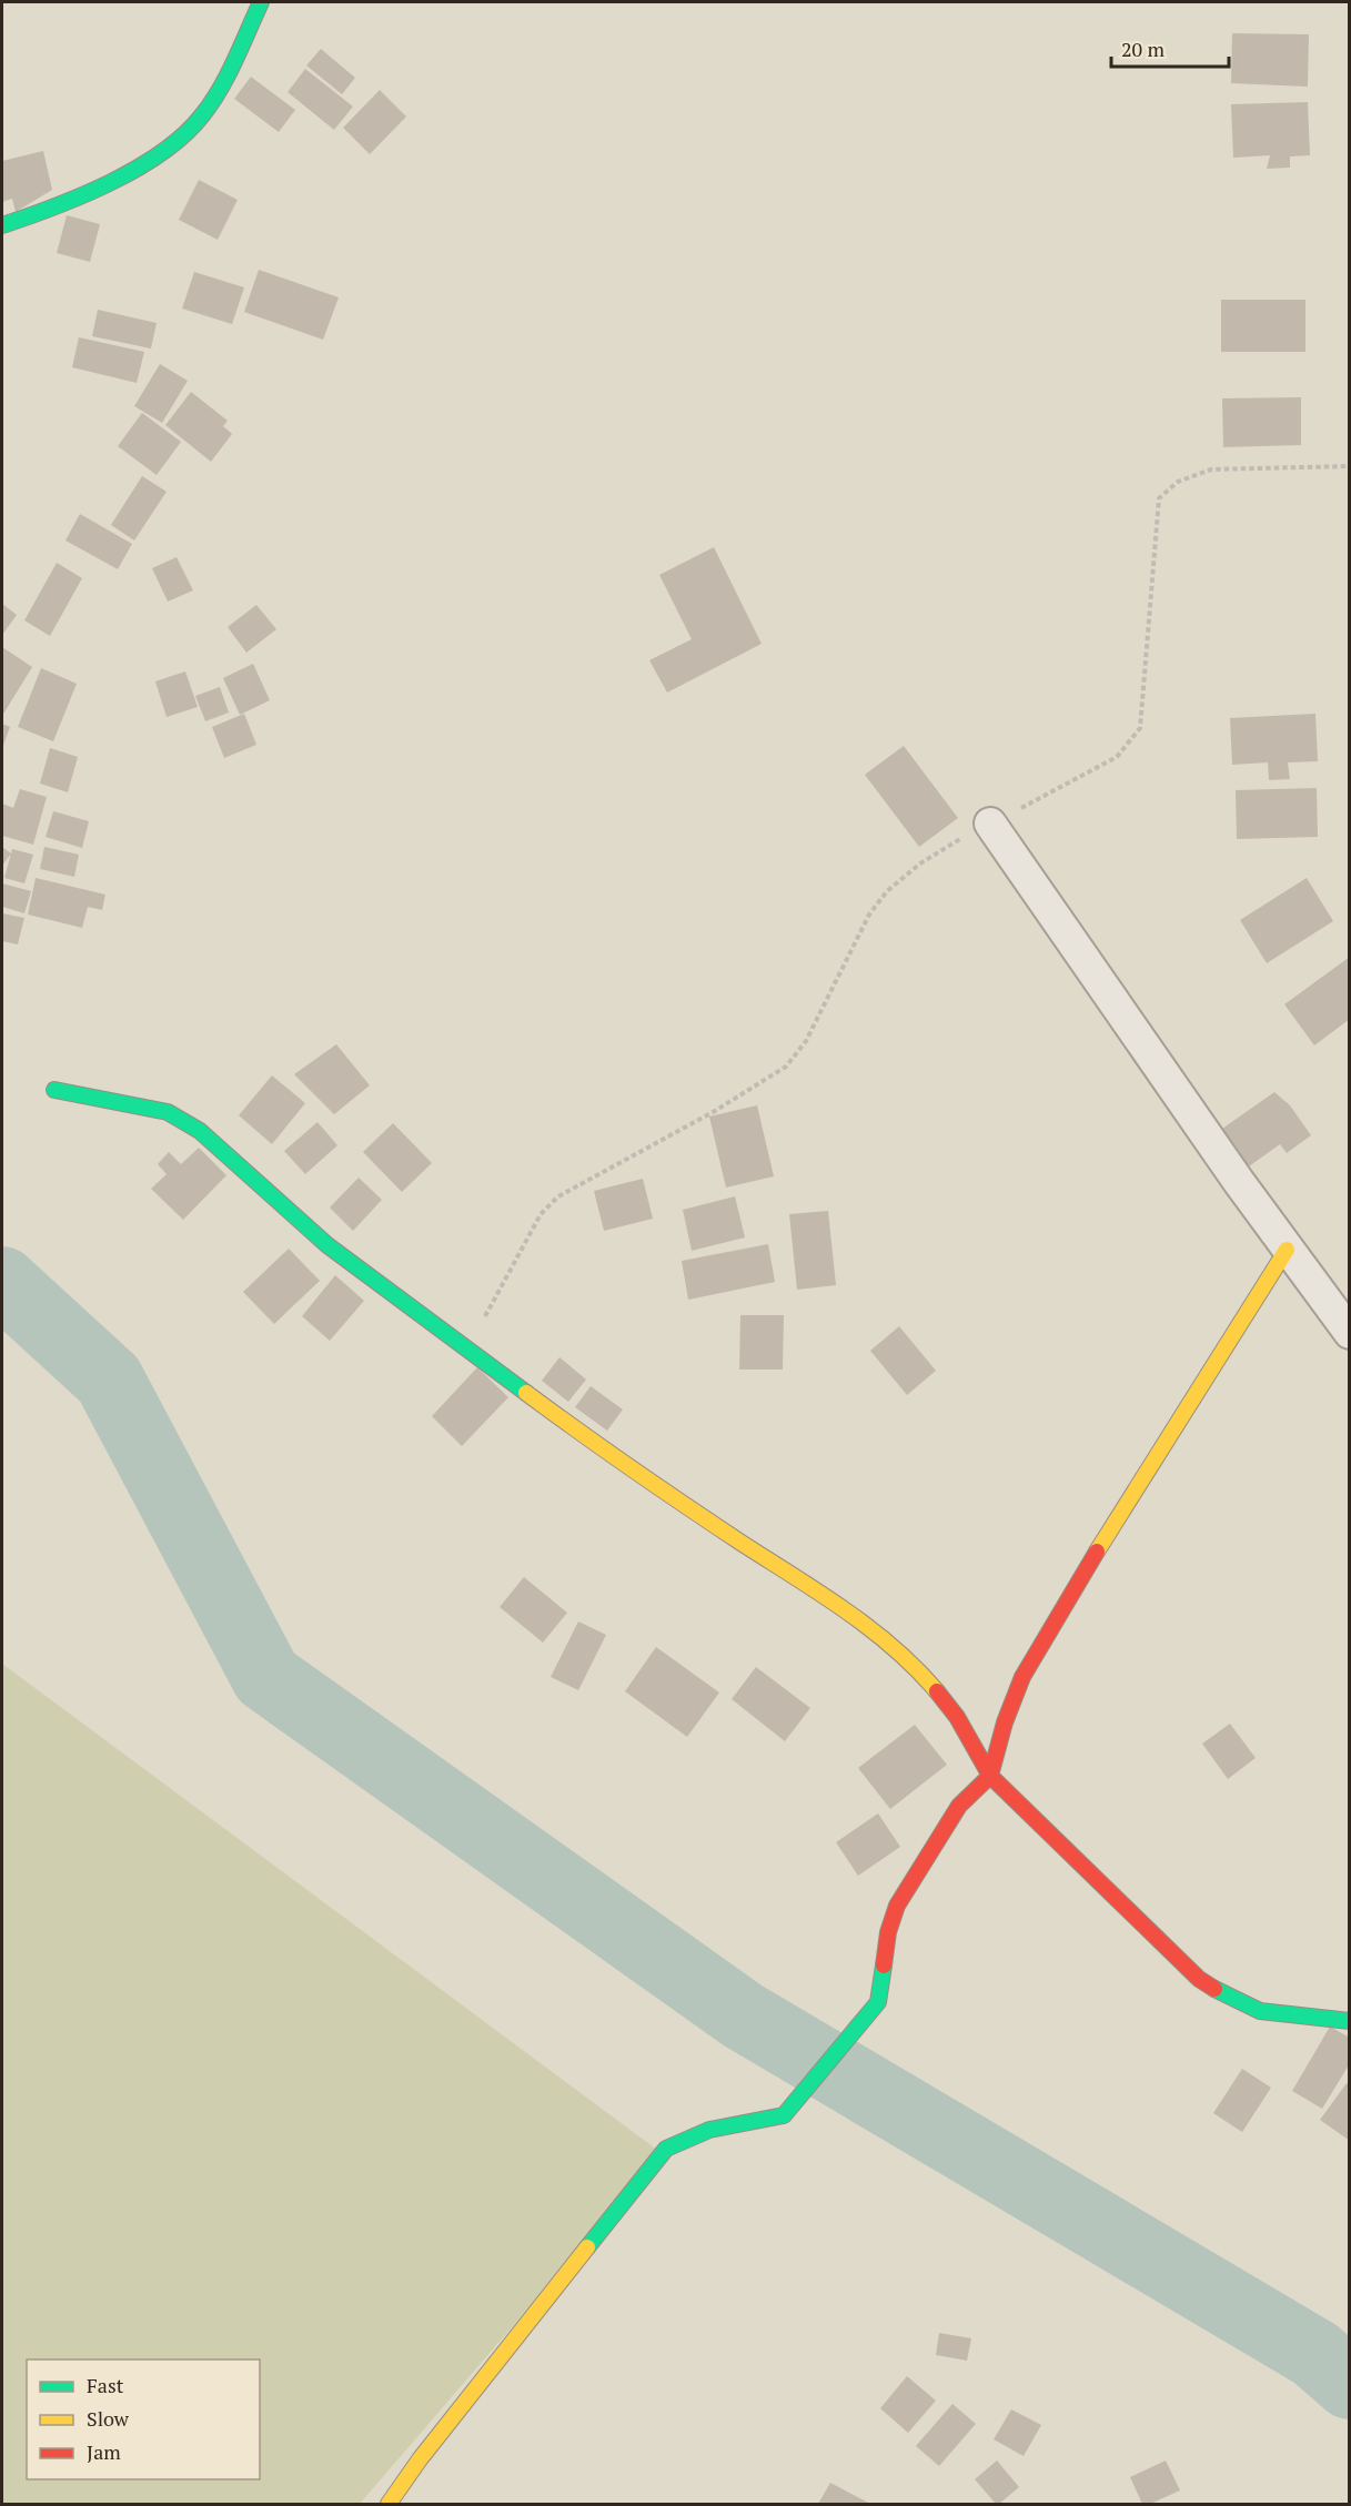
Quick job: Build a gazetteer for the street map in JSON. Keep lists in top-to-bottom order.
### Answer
{
  "legend": ["Fast", "Slow", "Jam"],
  "scale_bar": "20 m"
}
